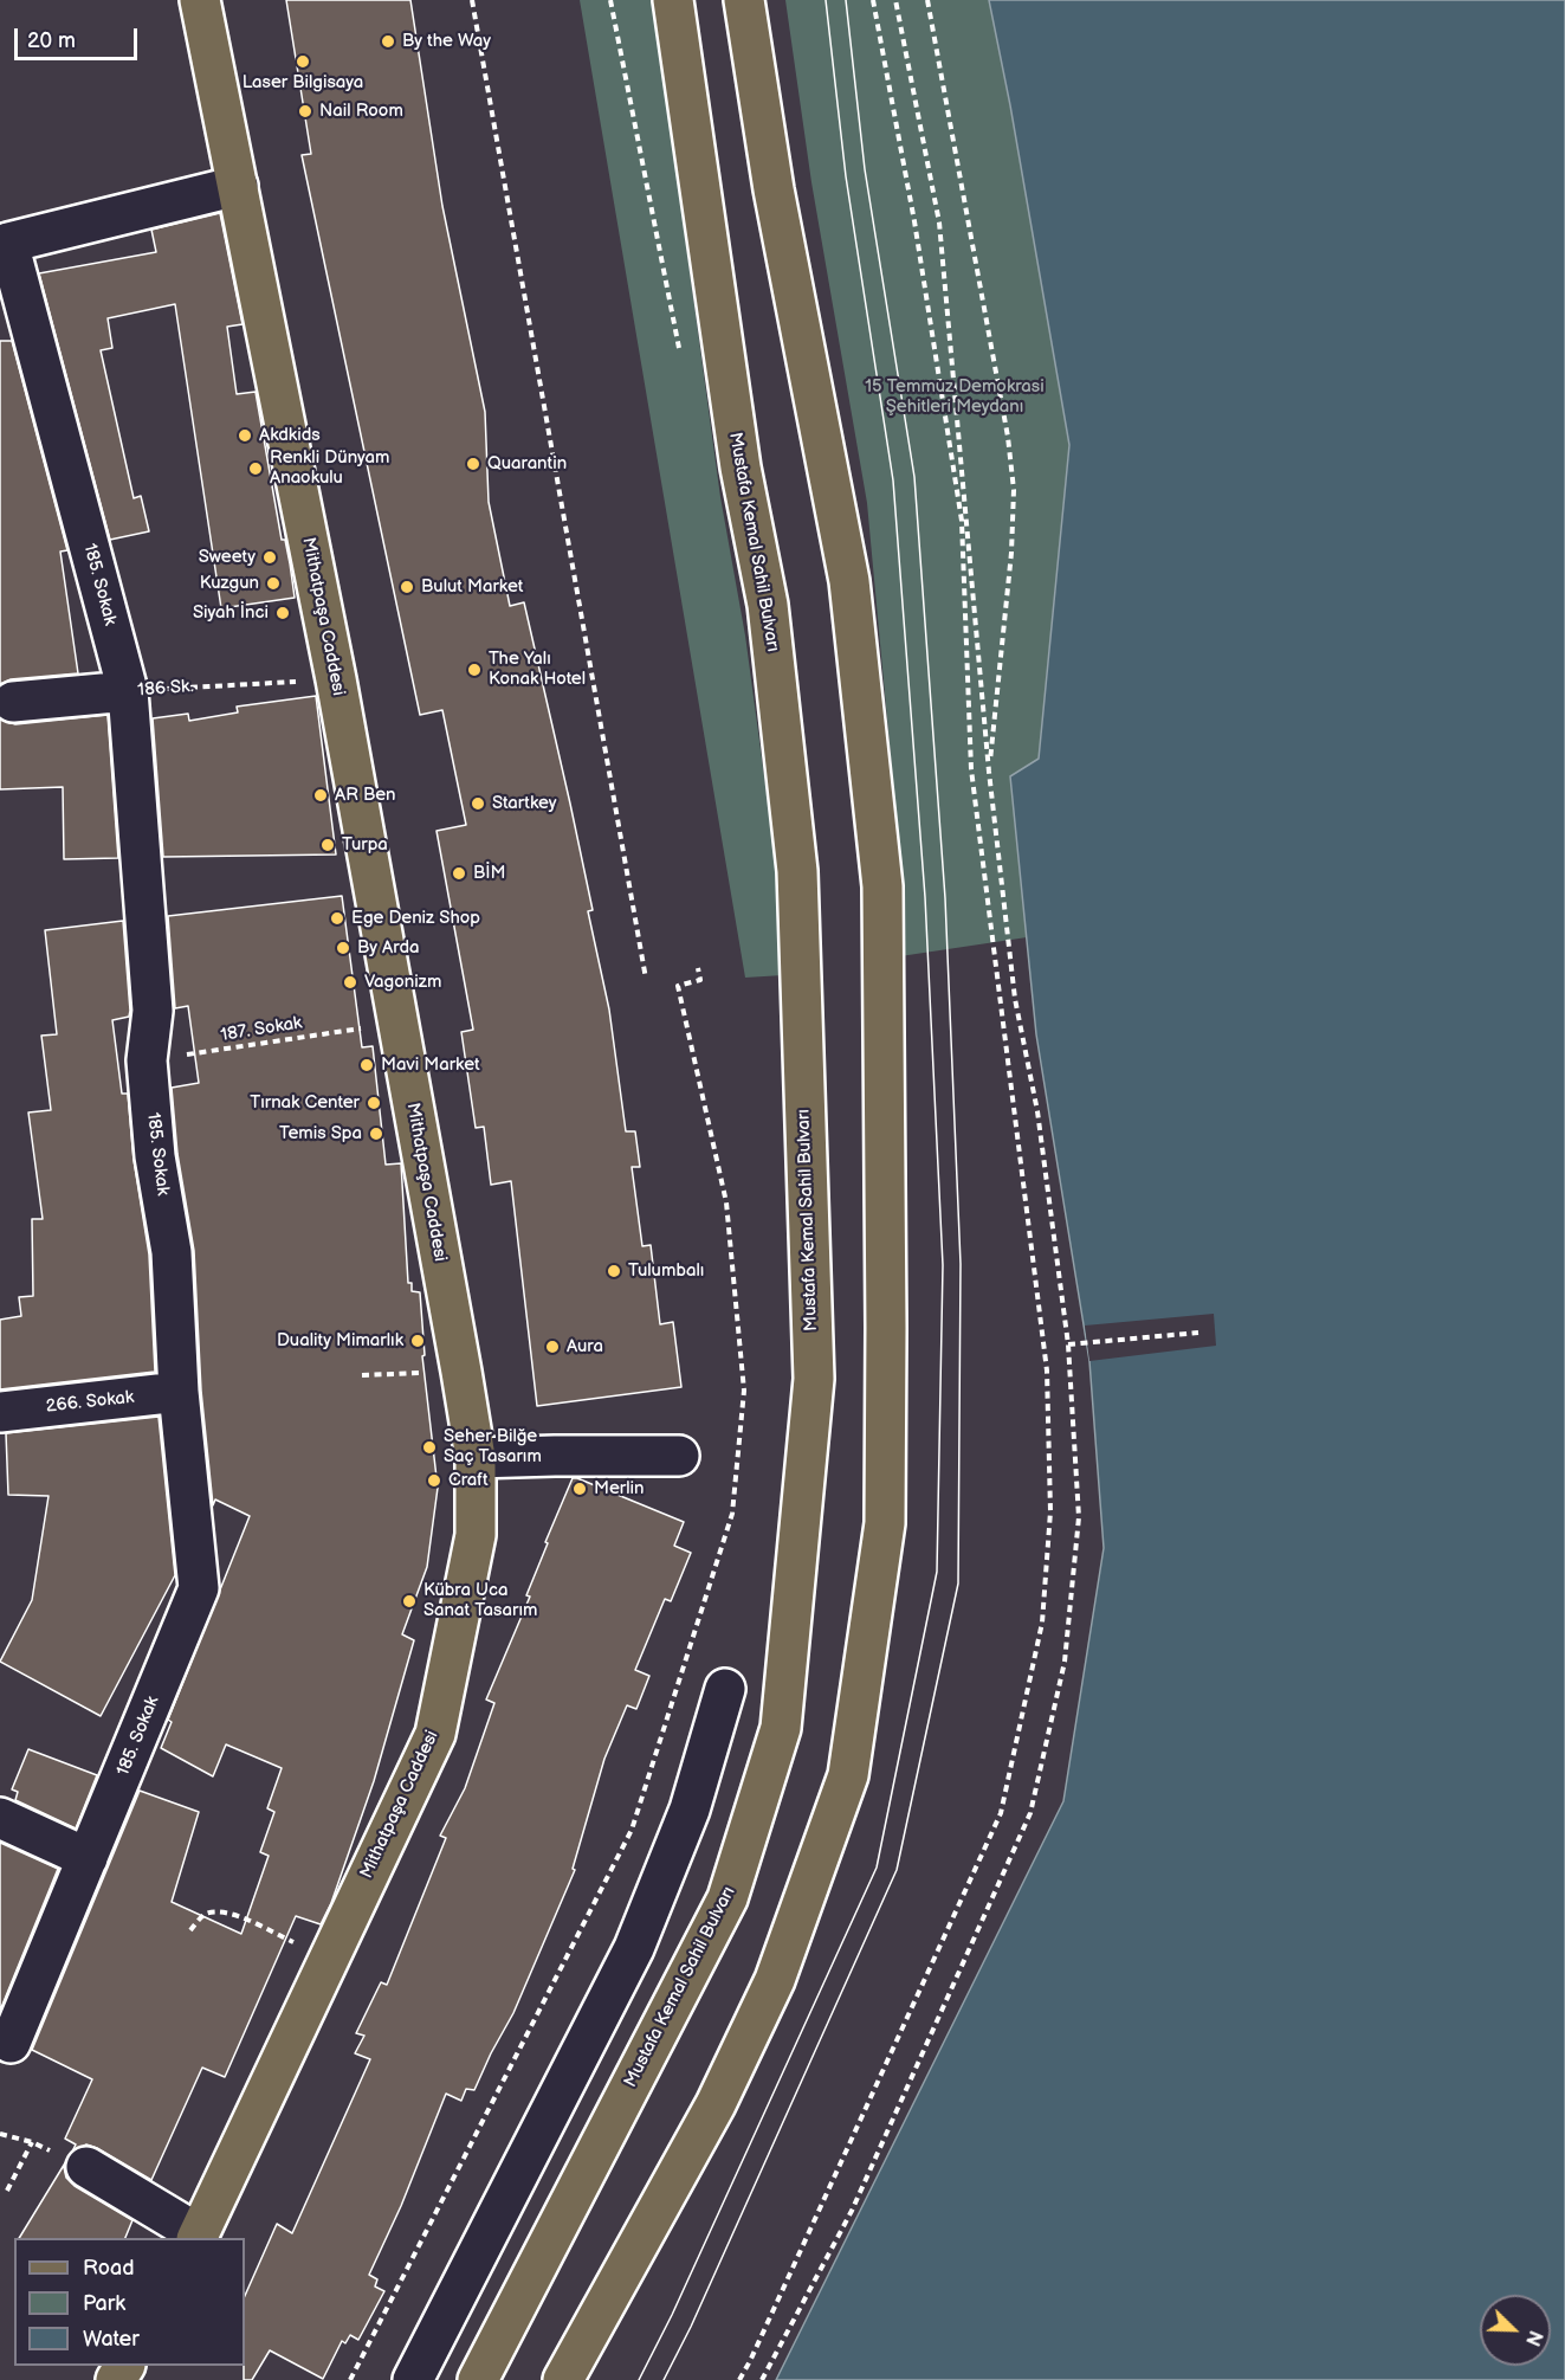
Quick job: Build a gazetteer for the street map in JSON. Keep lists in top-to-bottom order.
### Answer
{
  "streets": {
    "main road": ["Mustafa Kemal Sahil Bulvarı", "Mithatpaşa Caddesi"],
    "street": ["185. Sokak", "186 Sk.", "266. Sokak"],
    "path": ["187. Sokak"]
  },
  "crossings": [
    ["185. Sokak", "Mithatpaşa Caddesi"],
    ["185. Sokak", "186 Sk."],
    ["185. Sokak", "187. Sokak"],
    ["185. Sokak", "266. Sokak"]
  ],
  "parks": ["15 Temmuz Demokrasi Şehitleri Meydanı"],
  "places": [
    "By the Way",
    "Laser Bilgisaya",
    "Nail Room",
    "Akdkids",
    "Quarantin",
    "Renkli Dünyam Anaokulu",
    "Sweety",
    "Kuzgun",
    "Bulut Market",
    "Siyah İnci",
    "The Yalı Konak Hotel",
    "AR Ben",
    "Startkey",
    "Turpa",
    "BİM",
    "Ege Deniz Shop",
    "By Arda",
    "Vagonizm",
    "Mavi Market",
    "Tırnak Center",
    "Temis Spa",
    "Tulumbalı",
    "Duality Mimarlık",
    "Aura",
    "Seher Bilğe Saç Tasarım",
    "Craft",
    "Merlin",
    "Kübra Uca Sanat Tasarım"
  ],
  "legend": ["Road", "Park", "Water"],
  "scale_bar": "20 m",
  "north": "bottom right"
}
